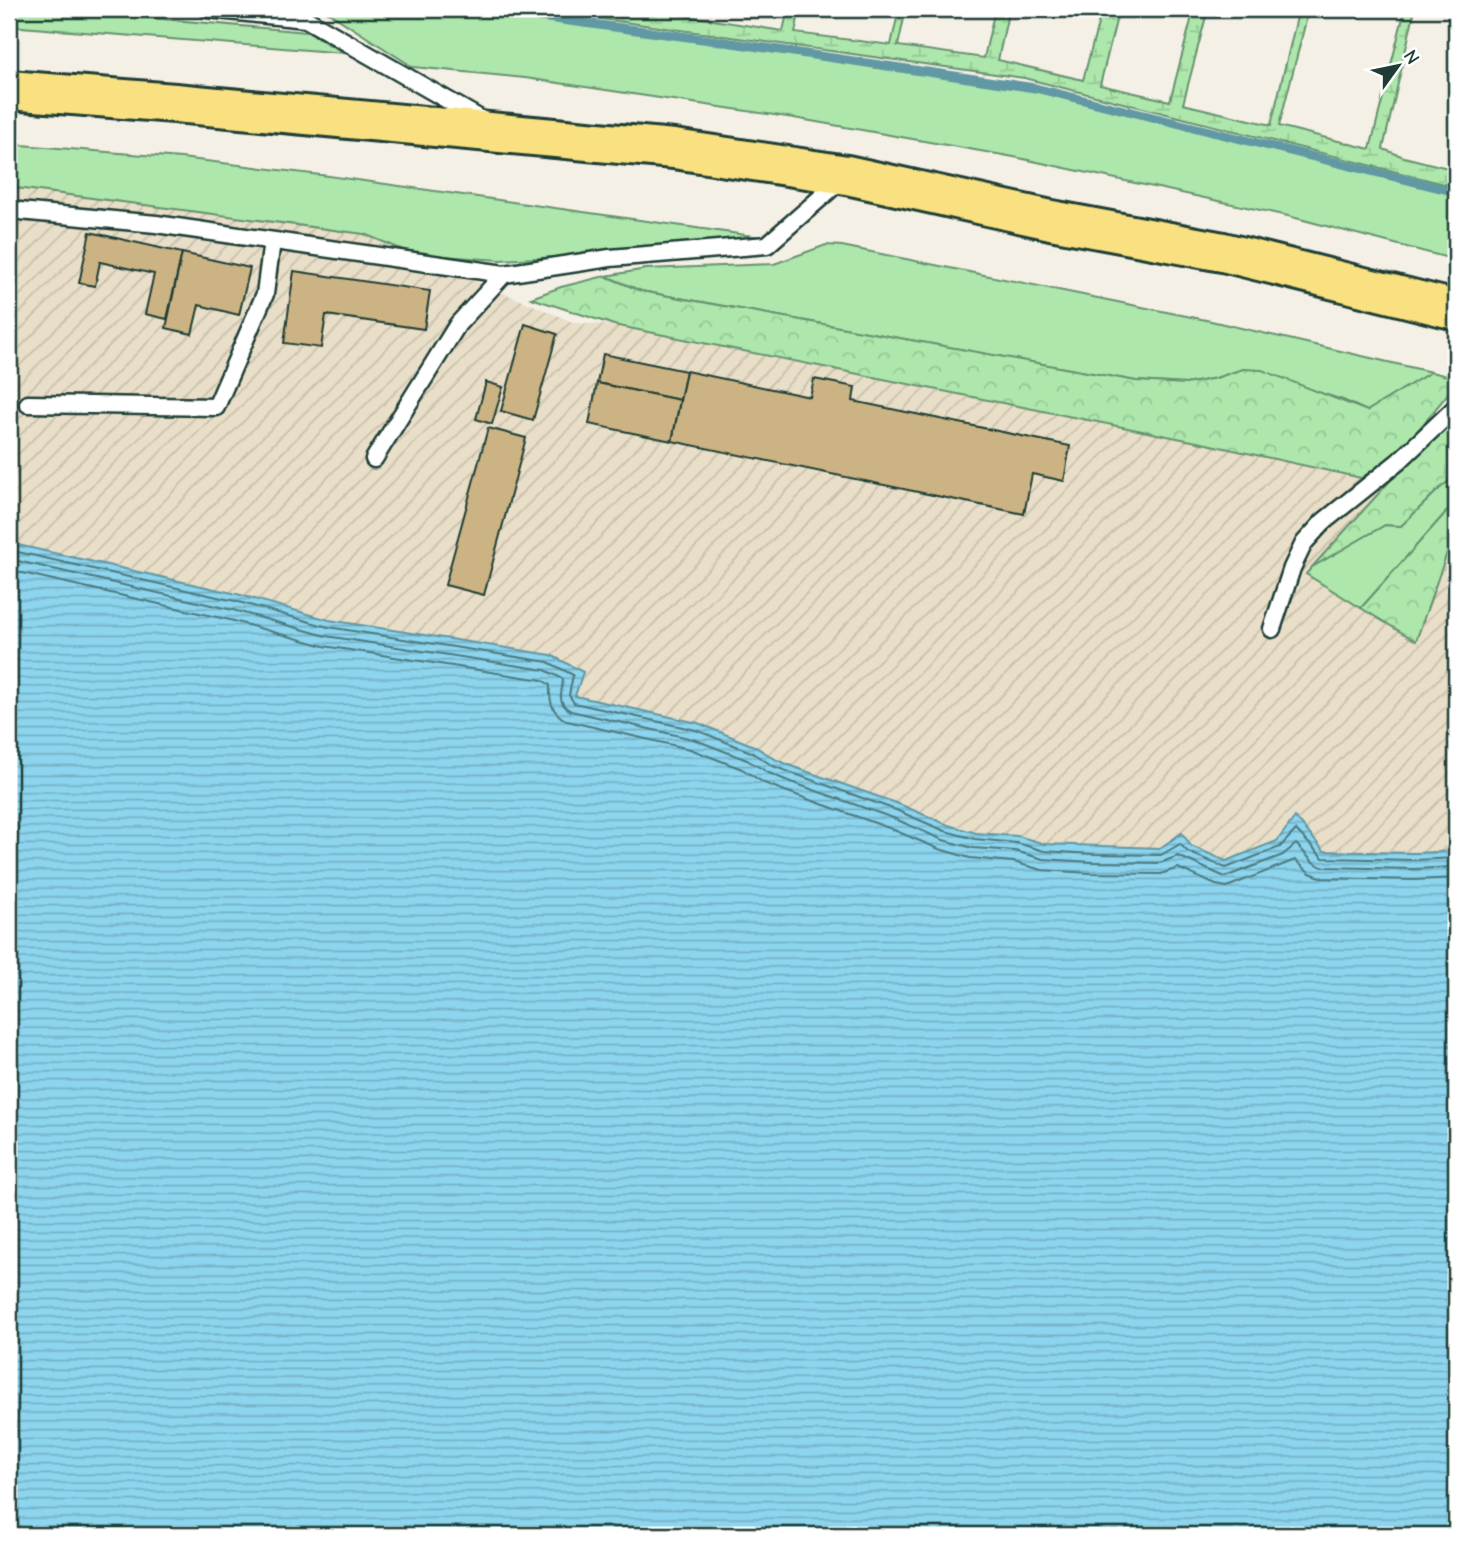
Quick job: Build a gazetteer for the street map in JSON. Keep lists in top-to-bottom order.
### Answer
{
  "north": "top right"
}
